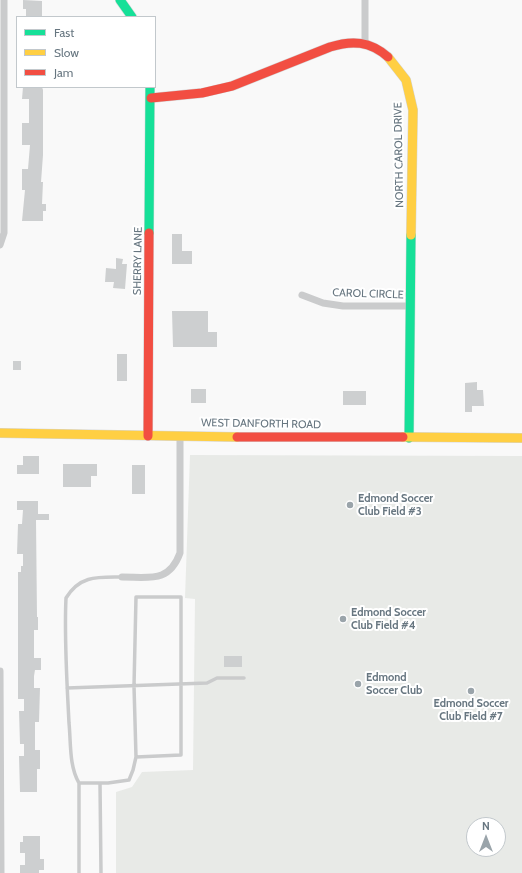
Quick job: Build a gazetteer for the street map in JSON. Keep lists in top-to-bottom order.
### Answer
{
  "streets": {
    "street": [
      "NORTH CAROL DRIVE",
      "SHERRY LANE",
      "CAROL CIRCLE",
      "WEST DANFORTH ROAD"
    ]
  },
  "crossings": [
    ["NORTH CAROL DRIVE", "CAROL CIRCLE"],
    ["NORTH CAROL DRIVE", "WEST DANFORTH ROAD"],
    ["SHERRY LANE", "WEST DANFORTH ROAD"]
  ],
  "places": [
    "Edmond Soccer Club Field #3",
    "Edmond Soccer Club Field #4",
    "Edmond Soccer Club",
    "Edmond Soccer Club Field #7"
  ],
  "legend": ["Fast", "Slow", "Jam"],
  "north": "top"
}
